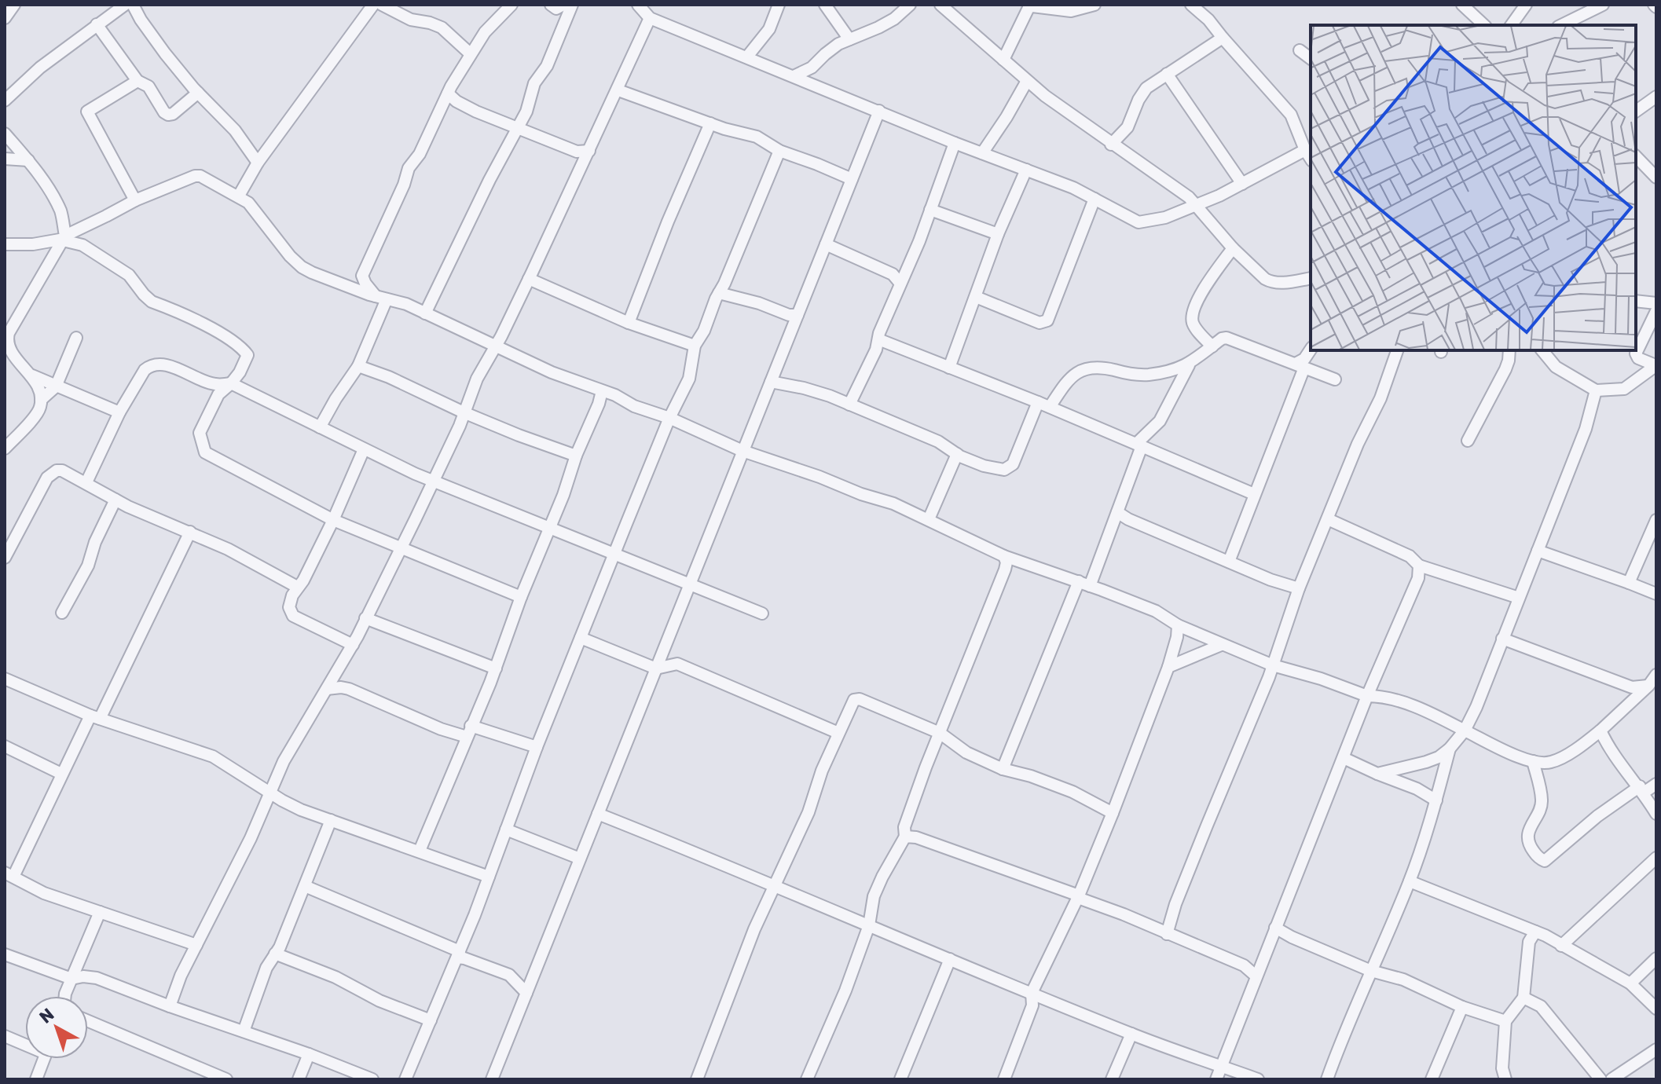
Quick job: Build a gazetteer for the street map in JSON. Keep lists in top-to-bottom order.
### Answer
{
  "north": "top left"
}
